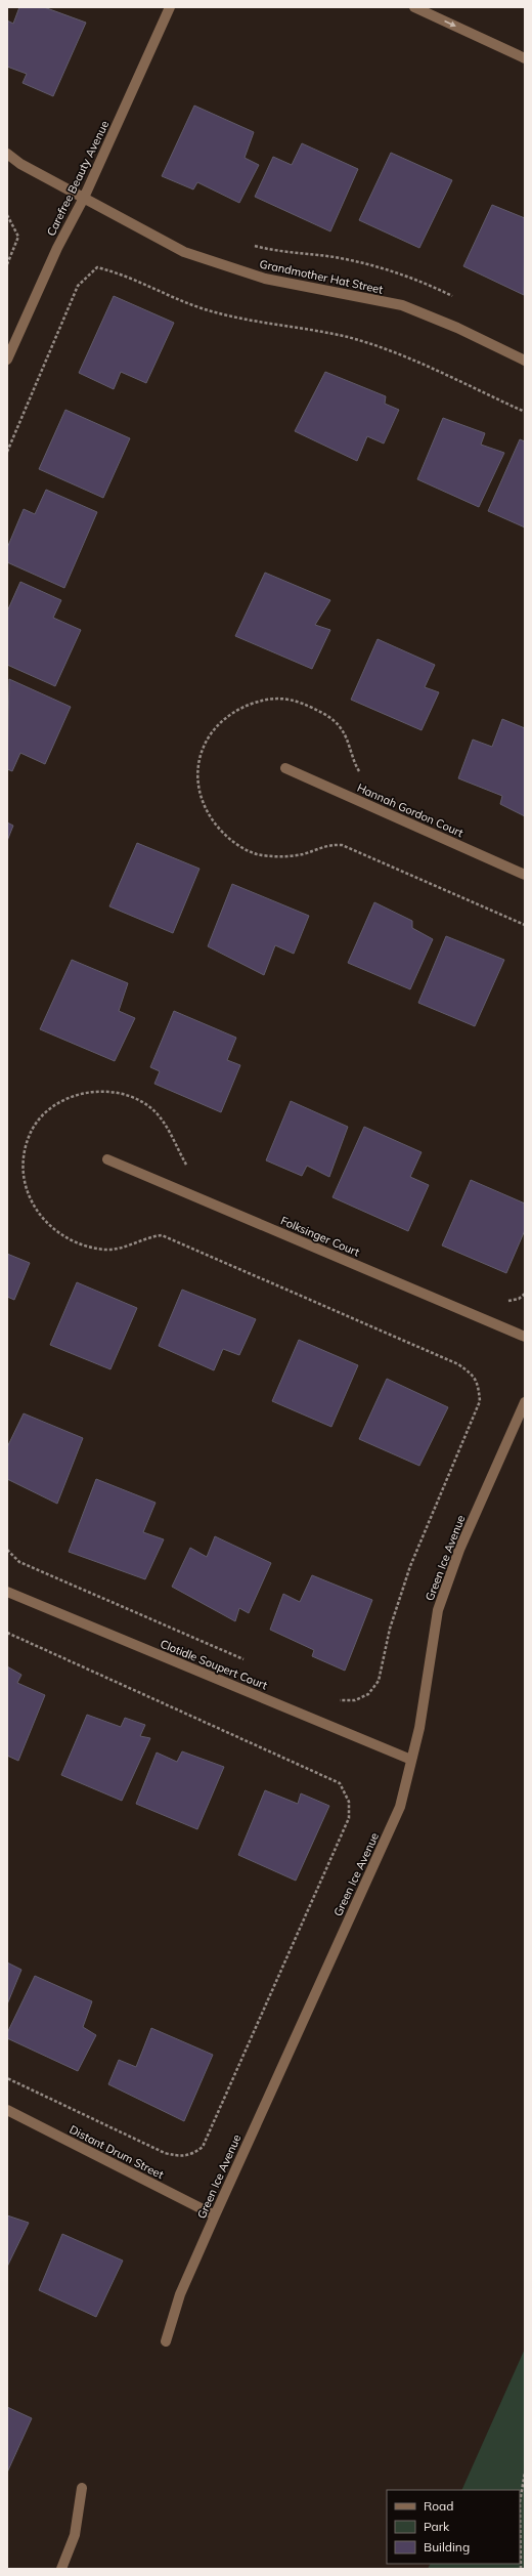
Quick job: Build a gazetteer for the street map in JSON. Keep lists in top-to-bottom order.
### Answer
{
  "streets": {
    "street": [
      "Carefree Beauty Avenue",
      "Grandmother Hat Street",
      "Hannah Gordon Court",
      "Folksinger Court",
      "Green Ice Avenue",
      "Clotidle Soupert Court",
      "Distant Drum Street"
    ]
  },
  "crossings": [
    ["Carefree Beauty Avenue", "Grandmother Hat Street"],
    ["Green Ice Avenue", "Clotidle Soupert Court"],
    ["Green Ice Avenue", "Distant Drum Street"]
  ],
  "legend": ["Road", "Park", "Building"]
}
